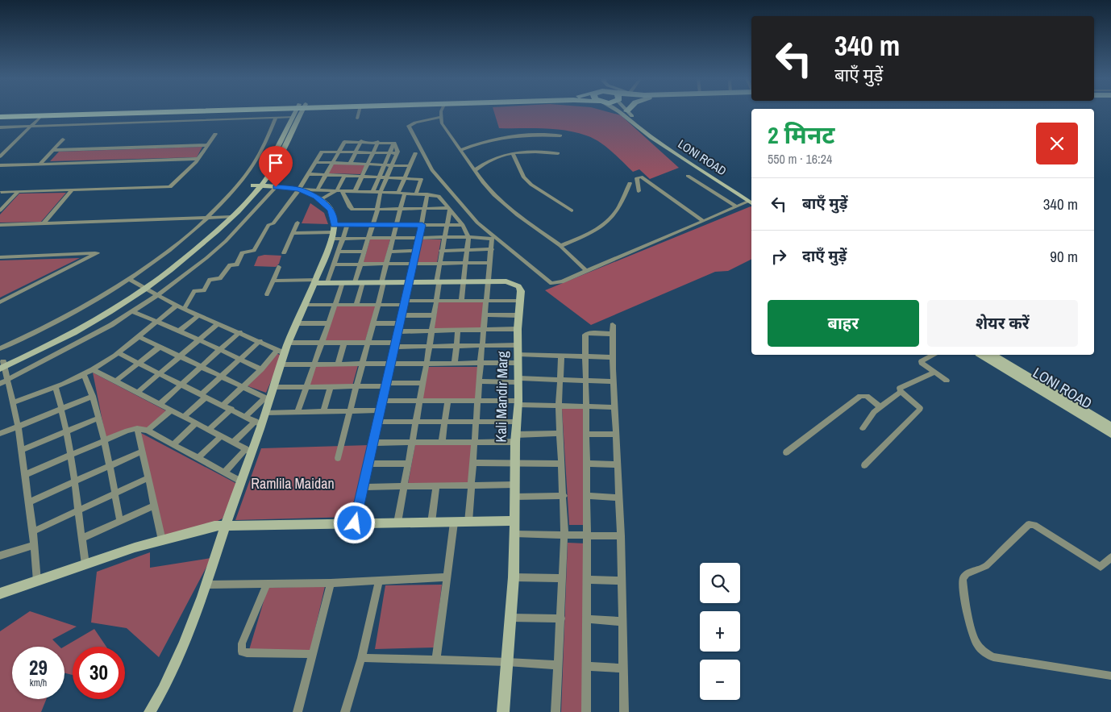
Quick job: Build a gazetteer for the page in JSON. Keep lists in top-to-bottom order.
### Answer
{
  "streets": {
    "street": ["LONI ROAD", "Kali Mandir Marg"]
  },
  "parks": ["Ramlila Maidan"],
  "page": {
    "turn": ["340 m", "बाएँ मुड़ें"],
    "heading": ["2 मिनट", "550 m · 16:24"],
    "list": [
      {
        "name": "बाएँ मुड़ें",
        "value": "340 m"
      },
      {
        "name": "दाएँ मुड़ें",
        "value": "90 m"
      }
    ],
    "buttons": ["बाहर", "शेयर करें"],
    "map_buttons": ["+", "−"],
    "speed": "29 km/h",
    "limit": "30"
  }
}
